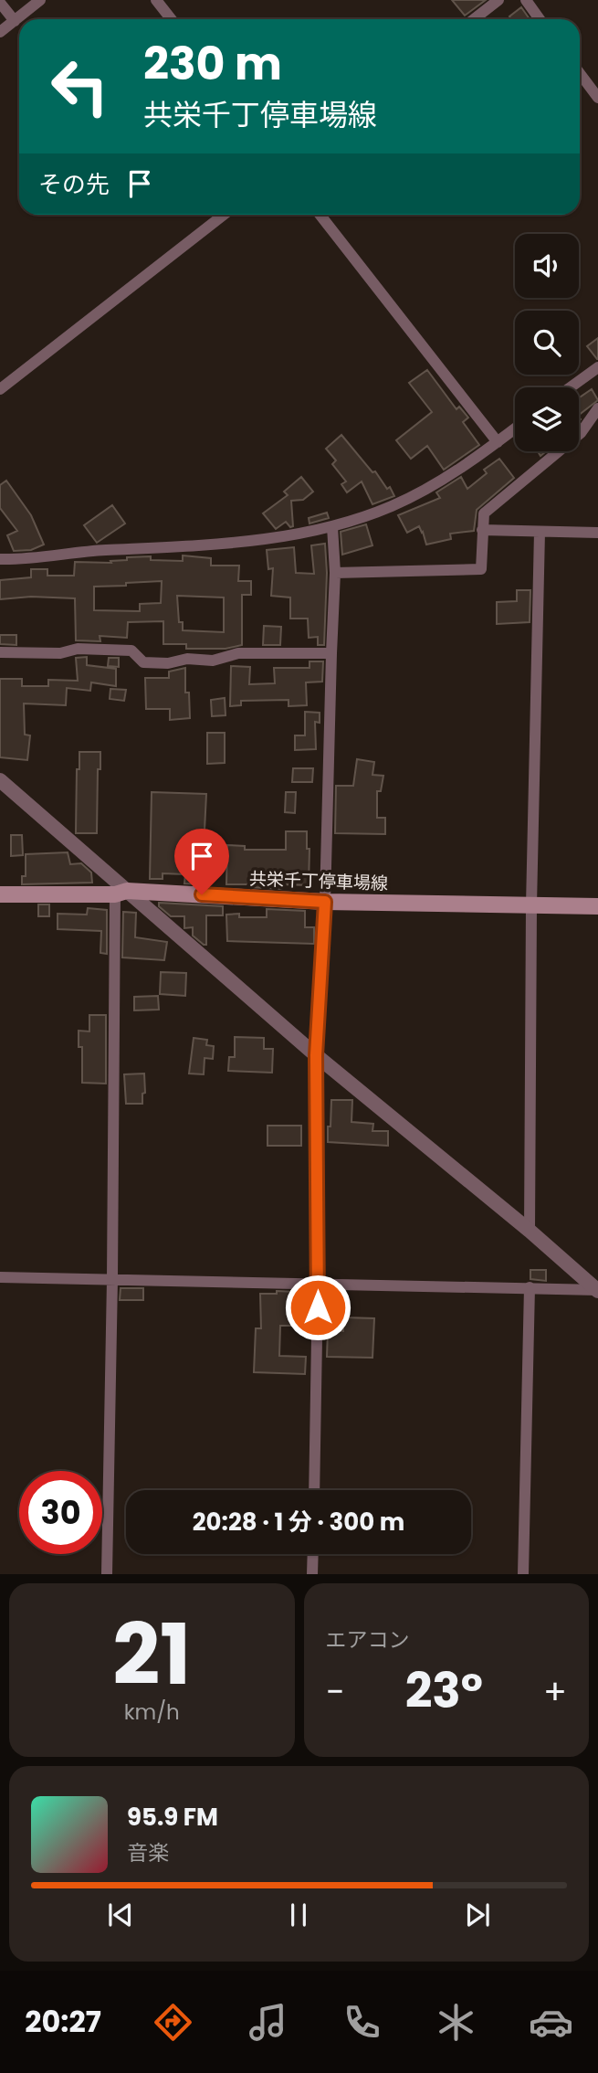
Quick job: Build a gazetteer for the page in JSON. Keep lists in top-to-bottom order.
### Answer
{
  "streets": {
    "main road": ["共栄千丁停車場線"]
  },
  "page": {
    "turn": ["230 m", "共栄千丁停車場線"],
    "then": "その先",
    "limit": "30",
    "trip": "20:28 · 1 分 · 300 m",
    "tile": [
      ["21", "km/h"],
      "エアコン"
    ],
    "heat": ["−", "23°", "+"],
    "song": ["95.9 FM", "音楽"],
    "tabs": "20:27"
  }
}
